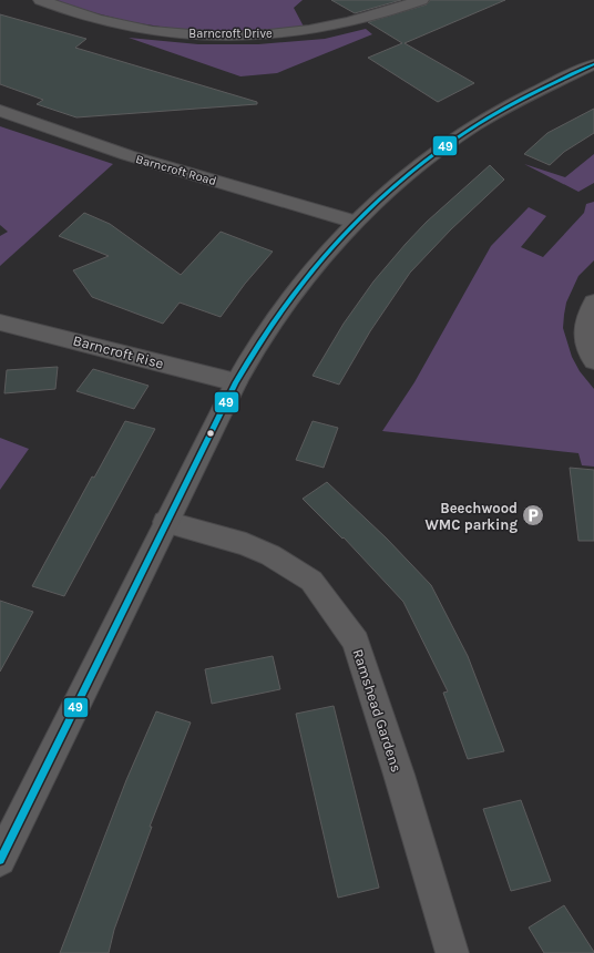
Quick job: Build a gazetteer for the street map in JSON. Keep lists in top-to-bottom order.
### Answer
{
  "streets": {
    "street": [
      "Barncroft Drive",
      "Barncroft Road",
      "Barncroft Rise",
      "Ramshead Gardens"
    ]
  },
  "places": {
    "parking": ["Beechwood WMC parking"]
  },
  "lines": ["transit line 49"]
}
